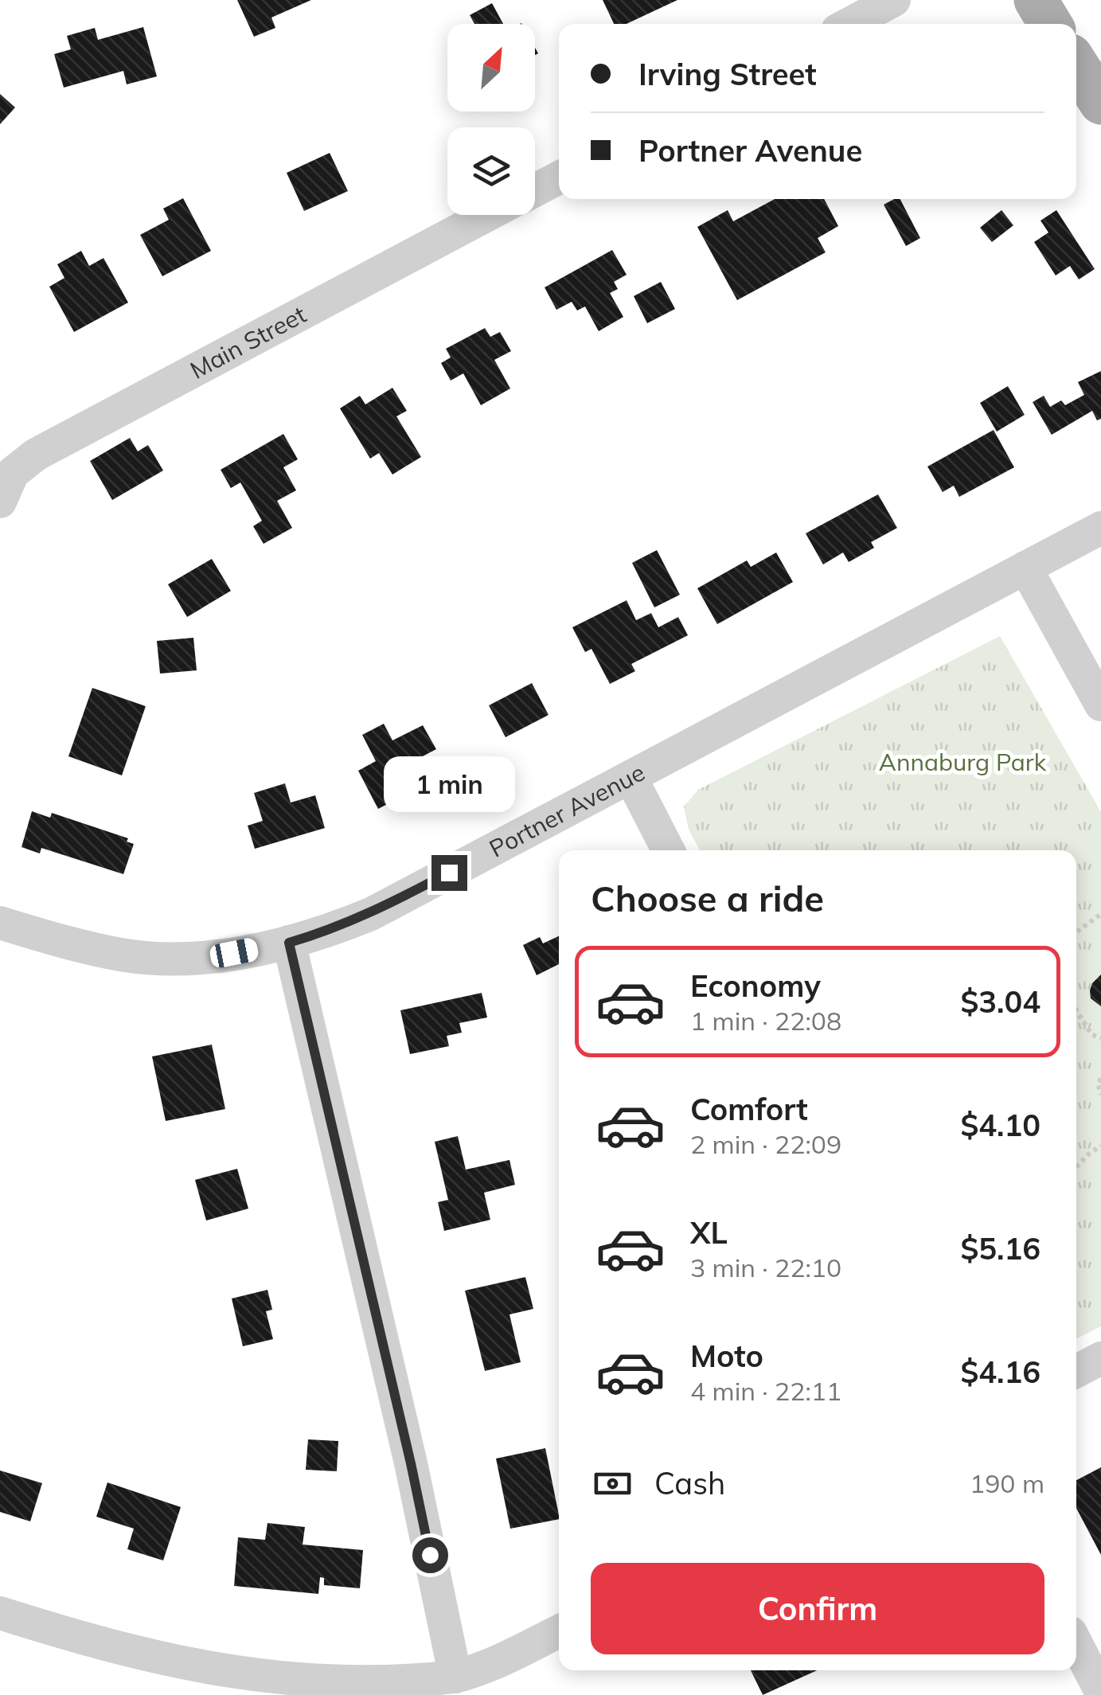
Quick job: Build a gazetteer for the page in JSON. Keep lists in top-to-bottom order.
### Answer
{
  "streets": {
    "street": ["Main Street", "Portner Avenue"]
  },
  "parks": ["Annaburg Park"],
  "north": "top right",
  "page": {
    "banner": ["Irving Street", "Portner Avenue"],
    "bubble": "1 min",
    "heading": "Choose a ride",
    "list": [
      {
        "name": "Economy",
        "note": "1 min · 22:08",
        "value": "$3.04"
      },
      {
        "name": "Comfort",
        "note": "2 min · 22:09",
        "value": "$4.10"
      },
      {
        "name": "XL",
        "note": "3 min · 22:10",
        "value": "$5.16"
      },
      {
        "name": "Moto",
        "note": "4 min · 22:11",
        "value": "$4.16"
      }
    ],
    "pay": ["Cash", "190 m"],
    "buttons": "Confirm"
  }
}
